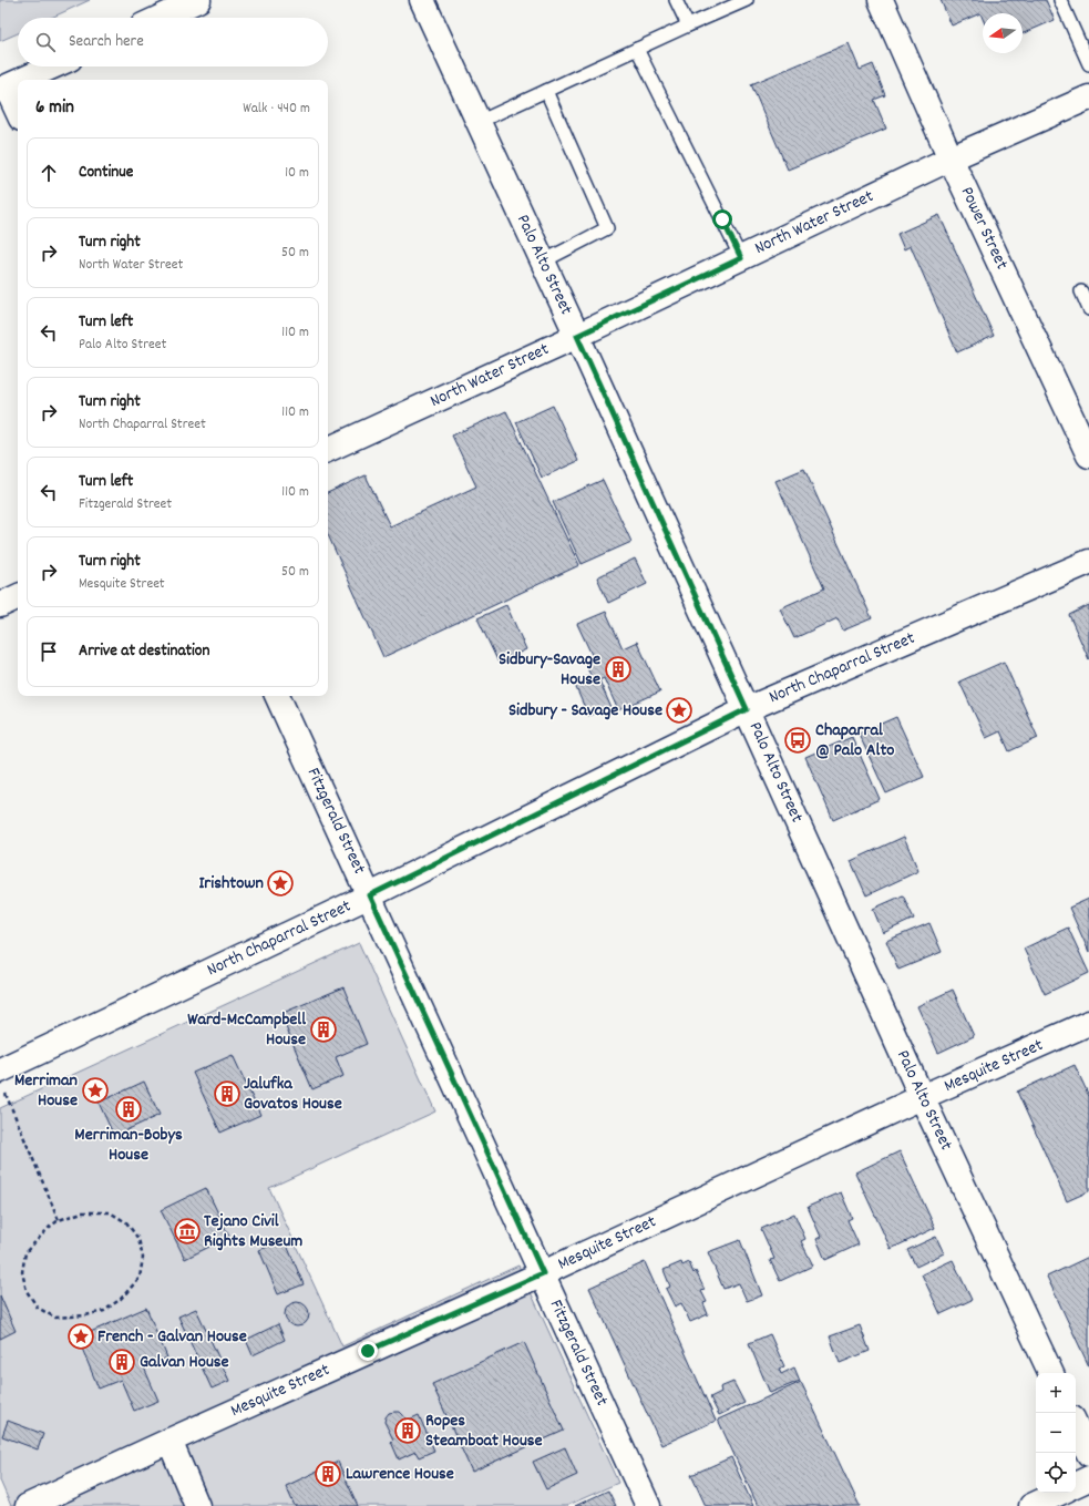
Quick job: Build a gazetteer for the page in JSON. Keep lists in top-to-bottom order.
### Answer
{
  "streets": {
    "street": [
      "North Water Street",
      "Power Street",
      "Palo Alto Street",
      "North Chaparral Street",
      "Fitzgerald Street",
      "Mesquite Street"
    ]
  },
  "crossings": [
    ["North Water Street", "Power Street"],
    ["North Water Street", "Palo Alto Street"],
    ["Palo Alto Street", "North Chaparral Street"],
    ["Palo Alto Street", "Mesquite Street"],
    ["North Chaparral Street", "Fitzgerald Street"],
    ["Fitzgerald Street", "Mesquite Street"]
  ],
  "places": {
    "building": [
      "Sidbury-Savage House",
      "Ward-McCampbell House",
      "Jalufka Govatos House",
      "Merriman-Bobys House",
      "Galvan House",
      "Ropes Steamboat House",
      "Lawrence House"
    ],
    "place": [
      "Sidbury - Savage House",
      "Irishtown",
      "Merriman House",
      "French - Galvan House"
    ],
    "bus stop": ["Chaparral @ Palo Alto"],
    "museum": ["Tejano Civil Rights Museum"]
  },
  "north": "left",
  "page": {
    "search": "Search here",
    "heading": ["6 min", "Walk · 440 m"],
    "list": [
      ["Continue", "10 m"],
      ["Turn right", "North Water Street", "50 m"],
      ["Turn left", "Palo Alto Street", "110 m"],
      ["Turn right", "North Chaparral Street", "110 m"],
      ["Turn left", "Fitzgerald Street", "110 m"],
      ["Turn right", "Mesquite Street", "50 m"],
      "Arrive at destination"
    ],
    "map_buttons": ["+", "−"]
  }
}
